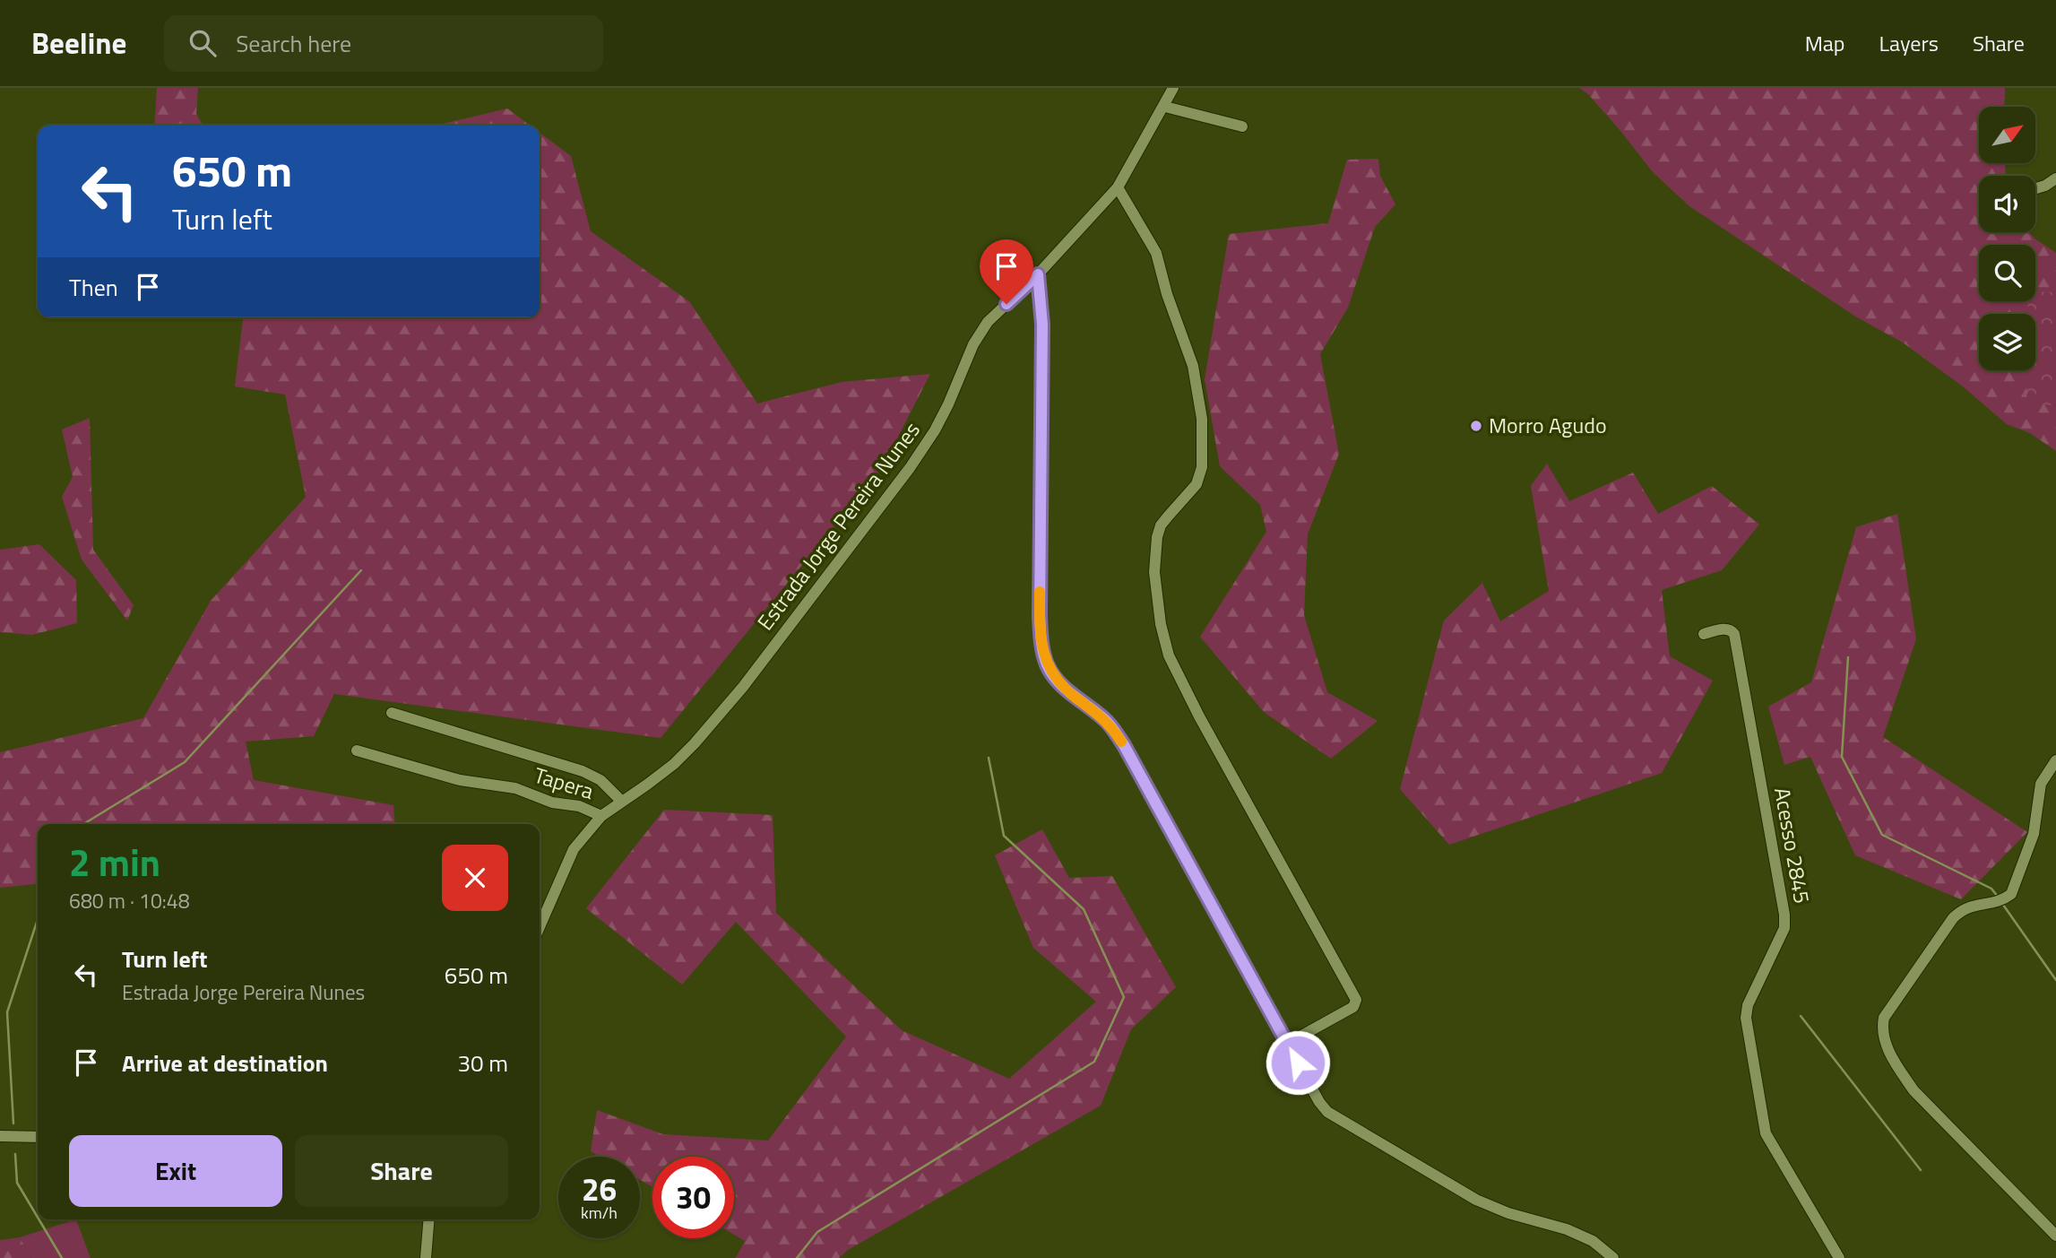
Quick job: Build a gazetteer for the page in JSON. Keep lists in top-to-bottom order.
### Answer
{
  "streets": {
    "street": ["Estrada Jorge Pereira Nunes", "Tapera", "Acesso 2845"]
  },
  "crossings": [
    ["Estrada Jorge Pereira Nunes", "Tapera"]
  ],
  "places": ["Morro Agudo"],
  "north": "top right",
  "page": {
    "header": "Beeline",
    "search": "Search here",
    "nav": ["Map", "Layers", "Share"],
    "turn": ["650 m", "Turn left"],
    "then": "Then",
    "heading": ["2 min", "680 m · 10:48"],
    "list": [
      {
        "name": "Turn left",
        "note": "Estrada Jorge Pereira Nunes",
        "value": "650 m"
      },
      {
        "name": "Arrive at destination",
        "value": "30 m"
      }
    ],
    "buttons": ["Exit", "Share"],
    "speed": "26 km/h",
    "limit": "30"
  }
}
